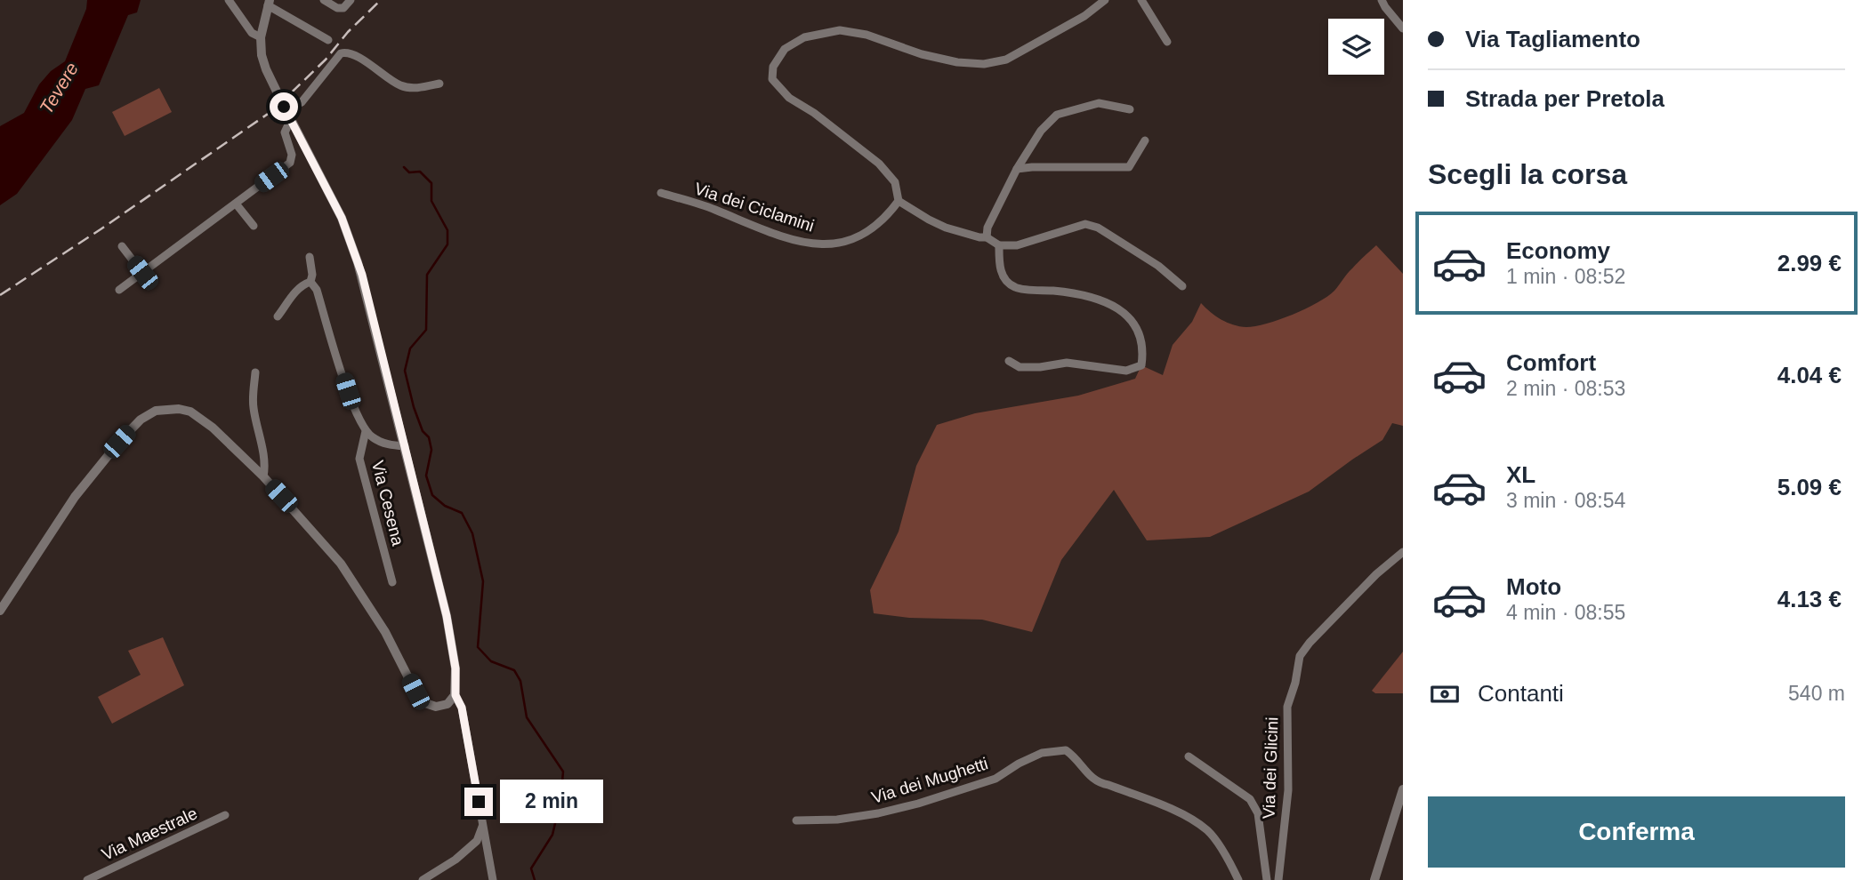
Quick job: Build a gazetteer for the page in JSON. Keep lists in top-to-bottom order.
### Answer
{
  "streets": {
    "street": [
      "Via dei Ciclamini",
      "Via Cesena",
      "Via dei Glicini",
      "Via dei Mughetti",
      "Via Maestrale"
    ]
  },
  "water": ["Tevere"],
  "page": {
    "banner": ["Via Tagliamento", "Strada per Pretola"],
    "heading": "Scegli la corsa",
    "list": [
      {
        "name": "Economy",
        "note": "1 min · 08:52",
        "value": "2.99 €"
      },
      {
        "name": "Comfort",
        "note": "2 min · 08:53",
        "value": "4.04 €"
      },
      {
        "name": "XL",
        "note": "3 min · 08:54",
        "value": "5.09 €"
      },
      {
        "name": "Moto",
        "note": "4 min · 08:55",
        "value": "4.13 €"
      }
    ],
    "pay": ["Contanti", "540 m"],
    "bubble": "2 min",
    "buttons": "Conferma"
  }
}
